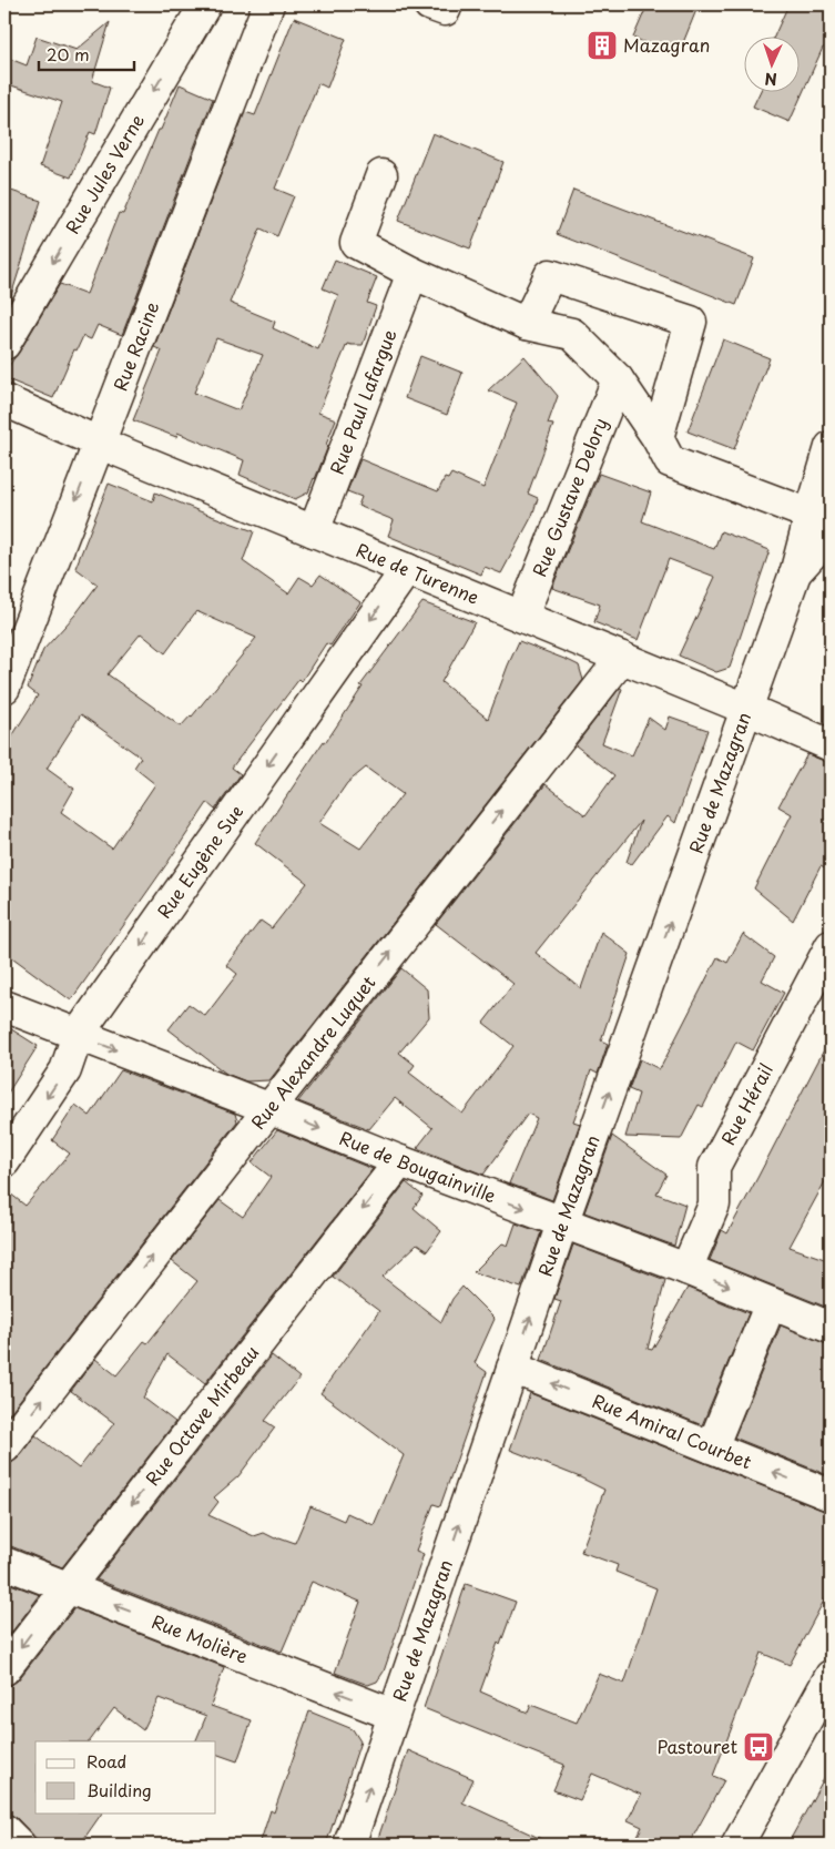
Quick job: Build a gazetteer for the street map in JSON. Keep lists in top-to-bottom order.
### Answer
{
  "streets": {
    "street": [
      "Rue Jules Verne",
      "Rue Racine",
      "Rue Paul Lafargue",
      "Rue Gustave Delory",
      "Rue de Turenne",
      "Rue de Mazagran",
      "Rue Eugène Sue",
      "Rue Alexandre Luquet",
      "Rue Hérail",
      "Rue de Bougainville",
      "Rue Octave Mirbeau",
      "Rue Amiral Courbet",
      "Rue Molière"
    ]
  },
  "crossings": [
    ["Rue Racine", "Rue de Turenne"],
    ["Rue Paul Lafargue", "Rue de Turenne"],
    ["Rue Gustave Delory", "Rue de Turenne"],
    ["Rue de Turenne", "Rue de Mazagran"],
    ["Rue de Turenne", "Rue Eugène Sue"],
    ["Rue de Turenne", "Rue Alexandre Luquet"],
    ["Rue de Mazagran", "Rue de Bougainville"],
    ["Rue de Mazagran", "Rue Amiral Courbet"],
    ["Rue de Mazagran", "Rue Molière"],
    ["Rue Eugène Sue", "Rue de Bougainville"],
    ["Rue Alexandre Luquet", "Rue de Bougainville"],
    ["Rue Hérail", "Rue de Bougainville"],
    ["Rue de Bougainville", "Rue Octave Mirbeau"],
    ["Rue Octave Mirbeau", "Rue Molière"]
  ],
  "one_way": [
    "Rue Jules Verne",
    "Rue Racine",
    "Rue de Mazagran",
    "Rue Eugène Sue",
    "Rue Alexandre Luquet",
    "Rue de Bougainville",
    "Rue Octave Mirbeau",
    "Rue Amiral Courbet",
    "Rue Molière"
  ],
  "places": {
    "building": ["Mazagran"],
    "bus stop": ["Pastouret"]
  },
  "legend": ["Road", "Building"],
  "scale_bar": "20 m",
  "north": "bottom"
}
